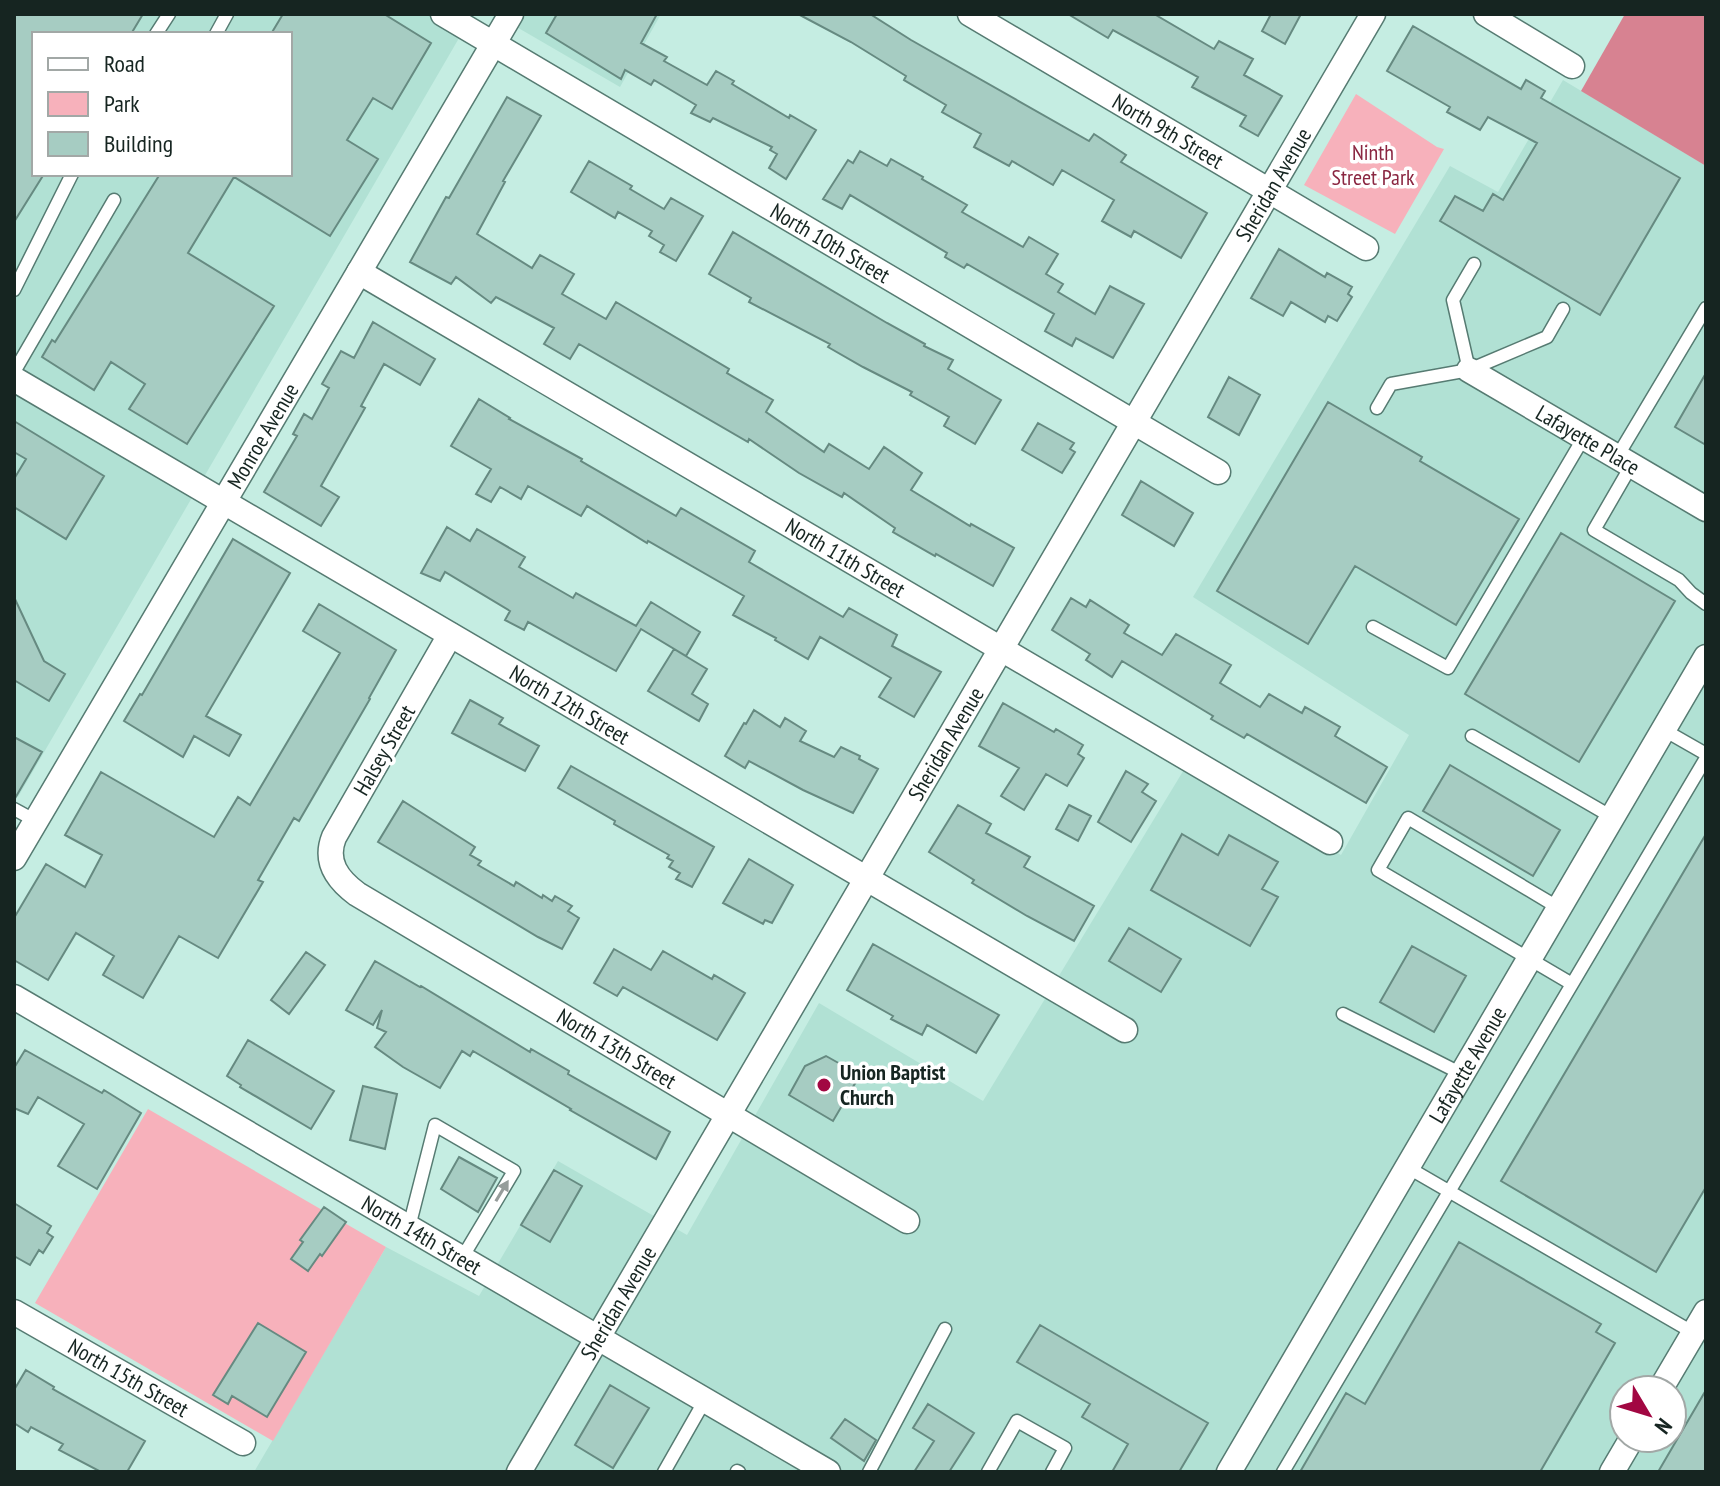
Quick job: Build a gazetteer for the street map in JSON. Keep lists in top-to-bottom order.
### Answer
{
  "streets": {
    "street": [
      "North 9th Street",
      "Sheridan Avenue",
      "North 10th Street",
      "Monroe Avenue",
      "Lafayette Place",
      "North 11th Street",
      "North 12th Street",
      "Halsey Street",
      "North 13th Street",
      "Lafayette Avenue",
      "North 14th Street",
      "North 15th Street"
    ]
  },
  "crossings": [
    ["North 9th Street", "Sheridan Avenue"],
    ["Sheridan Avenue", "North 10th Street"],
    ["Sheridan Avenue", "North 11th Street"],
    ["Sheridan Avenue", "North 12th Street"],
    ["Sheridan Avenue", "North 13th Street"],
    ["Sheridan Avenue", "North 14th Street"],
    ["North 10th Street", "Monroe Avenue"],
    ["Monroe Avenue", "North 11th Street"],
    ["Monroe Avenue", "North 12th Street"],
    ["North 12th Street", "Halsey Street"],
    ["Halsey Street", "North 13th Street"]
  ],
  "parks": ["Ninth Street Park"],
  "places": ["Union Baptist Church"],
  "legend": ["Road", "Park", "Building"],
  "north": "bottom right"
}
